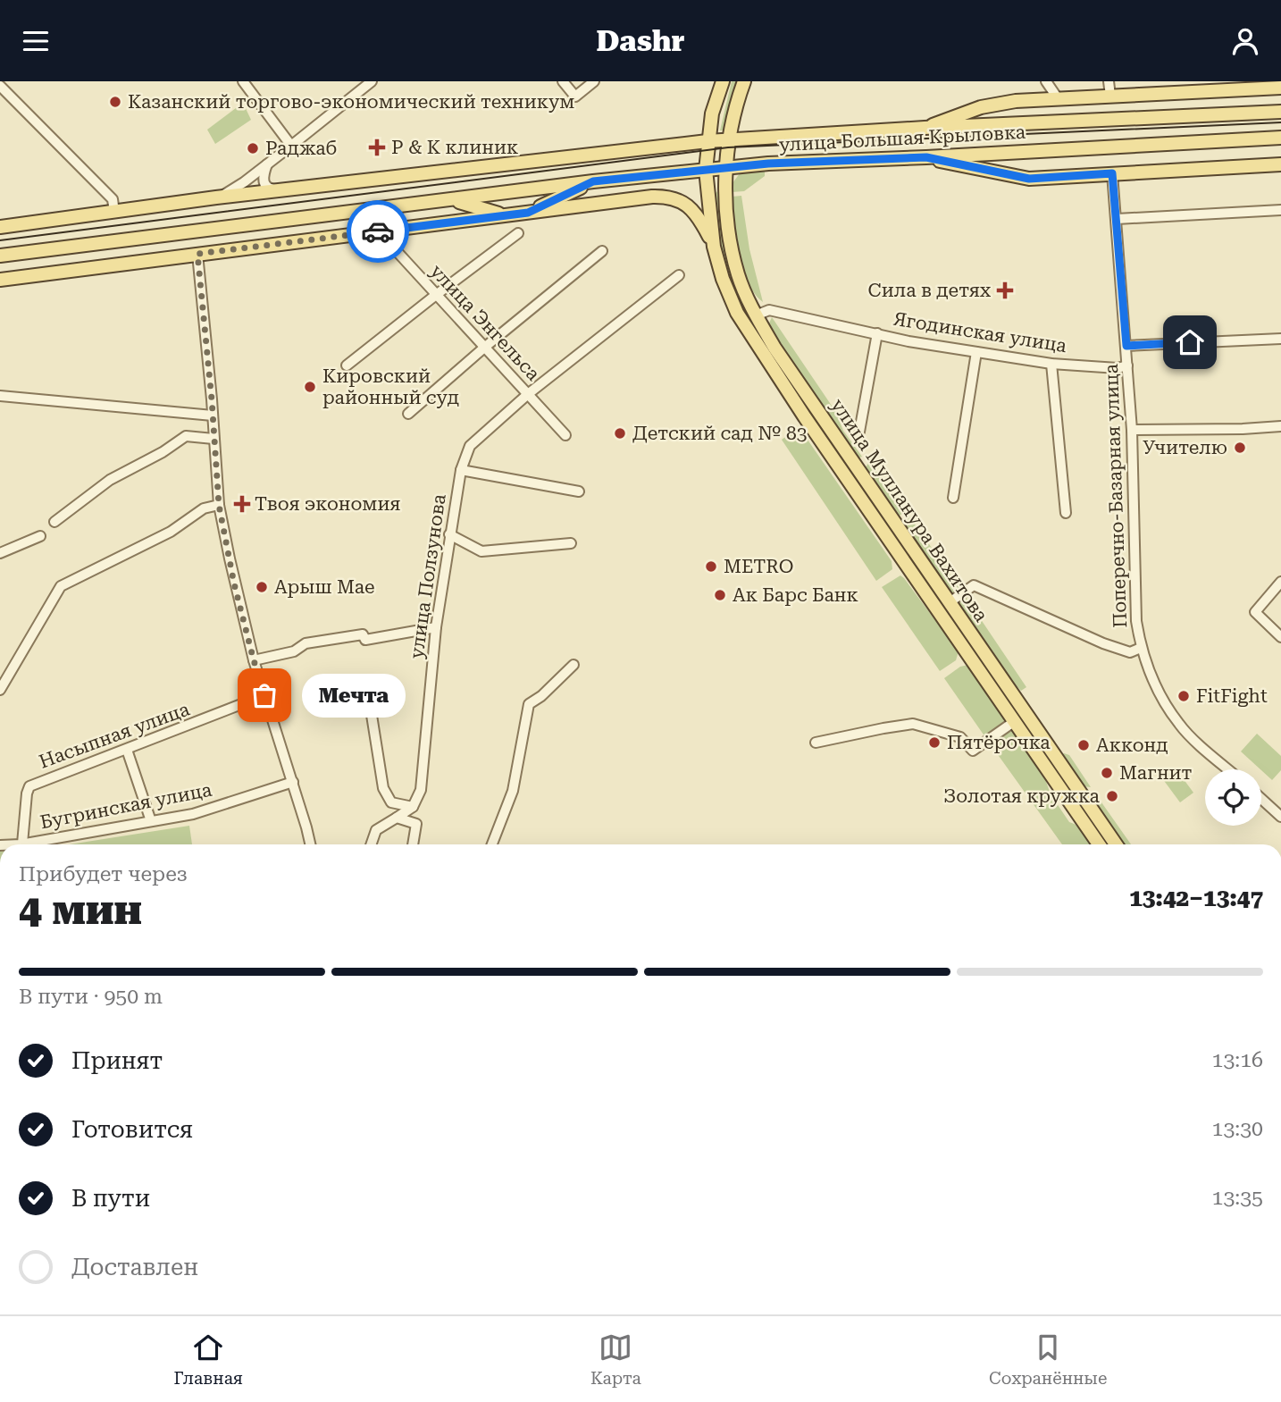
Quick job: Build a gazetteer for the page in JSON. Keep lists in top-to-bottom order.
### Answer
{
  "streets": {
    "main road": ["улица Большая Крыловка", "улица Мулланура Вахитова"],
    "street": [
      "улица Энгельса",
      "Ягодинская улица",
      "Поперечно-Базарная улица",
      "улица Ползунова",
      "Насыпная улица",
      "Бугринская улица"
    ]
  },
  "crossings": [
    ["улица Большая Крыловка", "улица Мулланура Вахитова"],
    ["улица Энгельса", "улица Ползунова"],
    ["Ягодинская улица", "Поперечно-Базарная улица"],
    ["Ягодинская улица", "улица Мулланура Вахитова"],
    ["Насыпная улица", "Бугринская улица"]
  ],
  "places": {
    "other": [
      "Казанский торгово-экономический техникум",
      "Раджаб",
      "Кировский районный суд",
      "Детский сад № 83",
      "Учителю",
      "METRO",
      "Арыш Мае",
      "Ак Барс Банк",
      "Мечта",
      "FitFight",
      "Пятёрочка",
      "Акконд",
      "Магнит",
      "Золотая кружка"
    ],
    "health": ["Р & К клиник", "Сила в детях", "Твоя экономия"]
  },
  "page": {
    "header": "Dashr",
    "bubble": "Мечта",
    "heading": ["4 мин", "Прибудет через", "13:42–13:47"],
    "bar": "В пути · 950 m",
    "list": [
      ["Принят", "13:16"],
      ["Готовится", "13:30"],
      ["В пути", "13:35"],
      "Доставлен"
    ],
    "tabs": ["Главная", "Карта", "Сохранённые"]
  }
}
